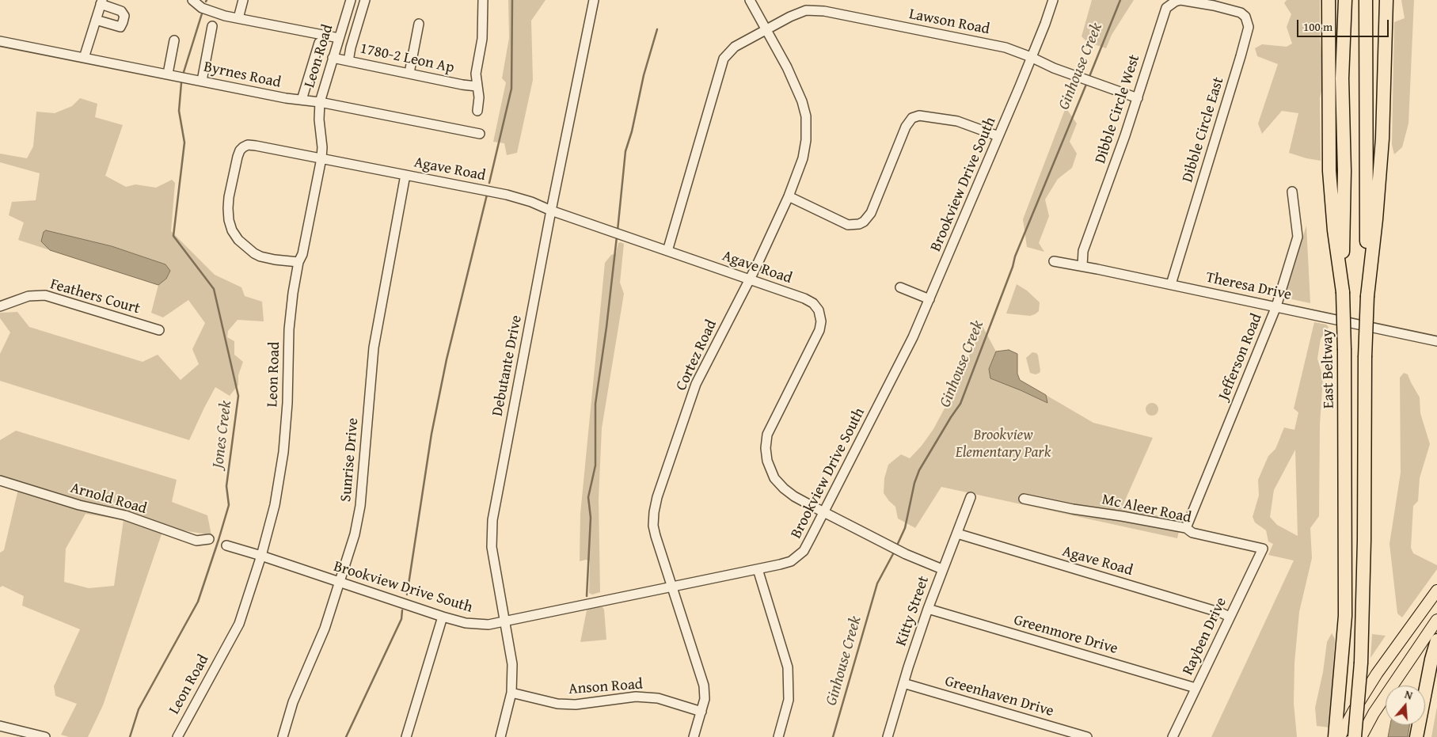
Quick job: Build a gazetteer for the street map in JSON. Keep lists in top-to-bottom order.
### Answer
{
  "streets": {
    "highway": ["East Beltway"],
    "street": [
      "Lawson Road",
      "Leon Road",
      "1780-2 Leon Ap",
      "Byrnes Road",
      "Dibble Circle West",
      "Dibble Circle East",
      "Agave Road",
      "Brookview Drive South",
      "Theresa Drive",
      "Feathers Court",
      "Cortez Road",
      "Jefferson Road",
      "Debutante Drive",
      "Sunrise Drive",
      "Arnold Road",
      "Mc Aleer Road",
      "Kitty Street",
      "Greenmore Drive",
      "Rayben Drive",
      "Anson Road",
      "Greenhaven Drive"
    ]
  },
  "crossings": [
    ["Lawson Road", "Dibble Circle West"],
    ["Lawson Road", "Agave Road"],
    ["Lawson Road", "Brookview Drive South"],
    ["Lawson Road", "Cortez Road"],
    ["Leon Road", "1780-2 Leon Ap"],
    ["Leon Road", "Byrnes Road"],
    ["Leon Road", "Agave Road"],
    ["Leon Road", "Brookview Drive South"],
    ["Dibble Circle West", "Dibble Circle East"],
    ["Dibble Circle West", "Theresa Drive"],
    ["Dibble Circle East", "Theresa Drive"],
    ["Agave Road", "Brookview Drive South"],
    ["Agave Road", "Cortez Road"],
    ["Agave Road", "Debutante Drive"],
    ["Agave Road", "Sunrise Drive"],
    ["Agave Road", "Kitty Street"],
    ["Agave Road", "Rayben Drive"],
    ["Brookview Drive South", "Cortez Road"],
    ["Brookview Drive South", "Debutante Drive"],
    ["Brookview Drive South", "Sunrise Drive"],
    ["Theresa Drive", "Jefferson Road"],
    ["Cortez Road", "Anson Road"],
    ["Jefferson Road", "Mc Aleer Road"],
    ["Debutante Drive", "Anson Road"],
    ["Mc Aleer Road", "Rayben Drive"],
    ["Kitty Street", "Greenmore Drive"],
    ["Kitty Street", "Greenhaven Drive"],
    ["Greenmore Drive", "Rayben Drive"]
  ],
  "water": ["Ginhouse Creek", "Jones Creek"],
  "parks": ["Brookview Elementary Park"],
  "scale_bar": "100 m",
  "north": "top"
}
